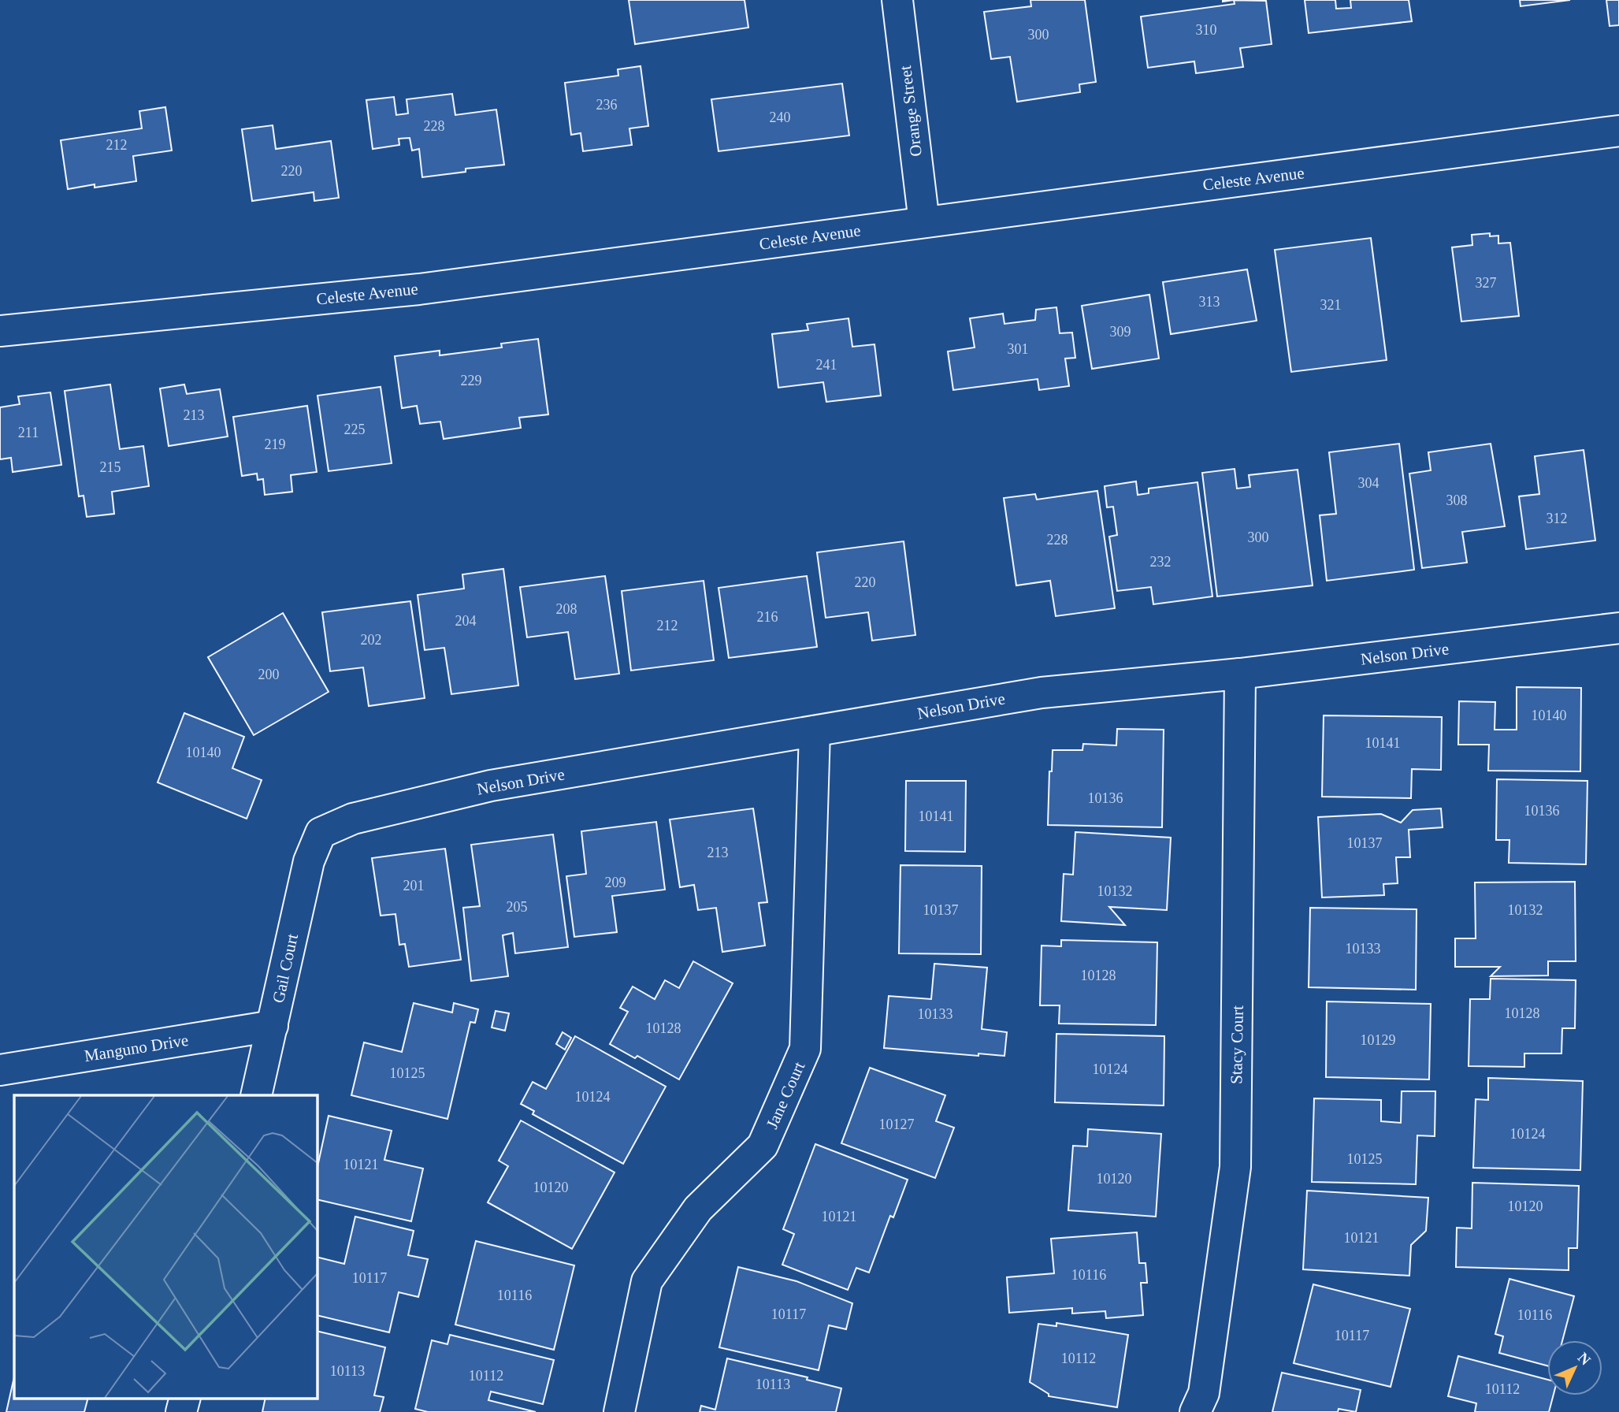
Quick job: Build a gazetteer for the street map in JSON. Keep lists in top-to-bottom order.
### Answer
{
  "streets": {
    "street": [
      "Orange Street",
      "Celeste Avenue",
      "Nelson Drive",
      "Gail Court",
      "Stacy Court",
      "Manguno Drive",
      "Jane Court"
    ]
  },
  "crossings": [
    ["Orange Street", "Celeste Avenue"],
    ["Nelson Drive", "Gail Court"],
    ["Nelson Drive", "Stacy Court"],
    ["Nelson Drive", "Jane Court"],
    ["Gail Court", "Manguno Drive"]
  ],
  "house_numbers": [
    "310",
    "300",
    "236",
    "240",
    "228",
    "212",
    "220",
    "327",
    "313",
    "321",
    "309",
    "301",
    "241",
    "229",
    "213",
    "225",
    "211",
    "219",
    "215",
    "304",
    "308",
    "312",
    "300",
    "228",
    "232",
    "220",
    "208",
    "216",
    "204",
    "212",
    "202",
    "200",
    "10140",
    "10141",
    "10140",
    "10136",
    "10136",
    "10141",
    "10137",
    "213",
    "209",
    "201",
    "10132",
    "205",
    "10137",
    "10132",
    "10133",
    "10128",
    "10128",
    "10133",
    "10128",
    "10129",
    "10124",
    "10125",
    "10124",
    "10127",
    "10124",
    "10125",
    "10121",
    "10120",
    "10120",
    "10120",
    "10121",
    "10121",
    "10116",
    "10117",
    "10116",
    "10117",
    "10116",
    "10117",
    "10112",
    "10113",
    "10112",
    "10113",
    "10112"
  ],
  "north": "top right"
}
